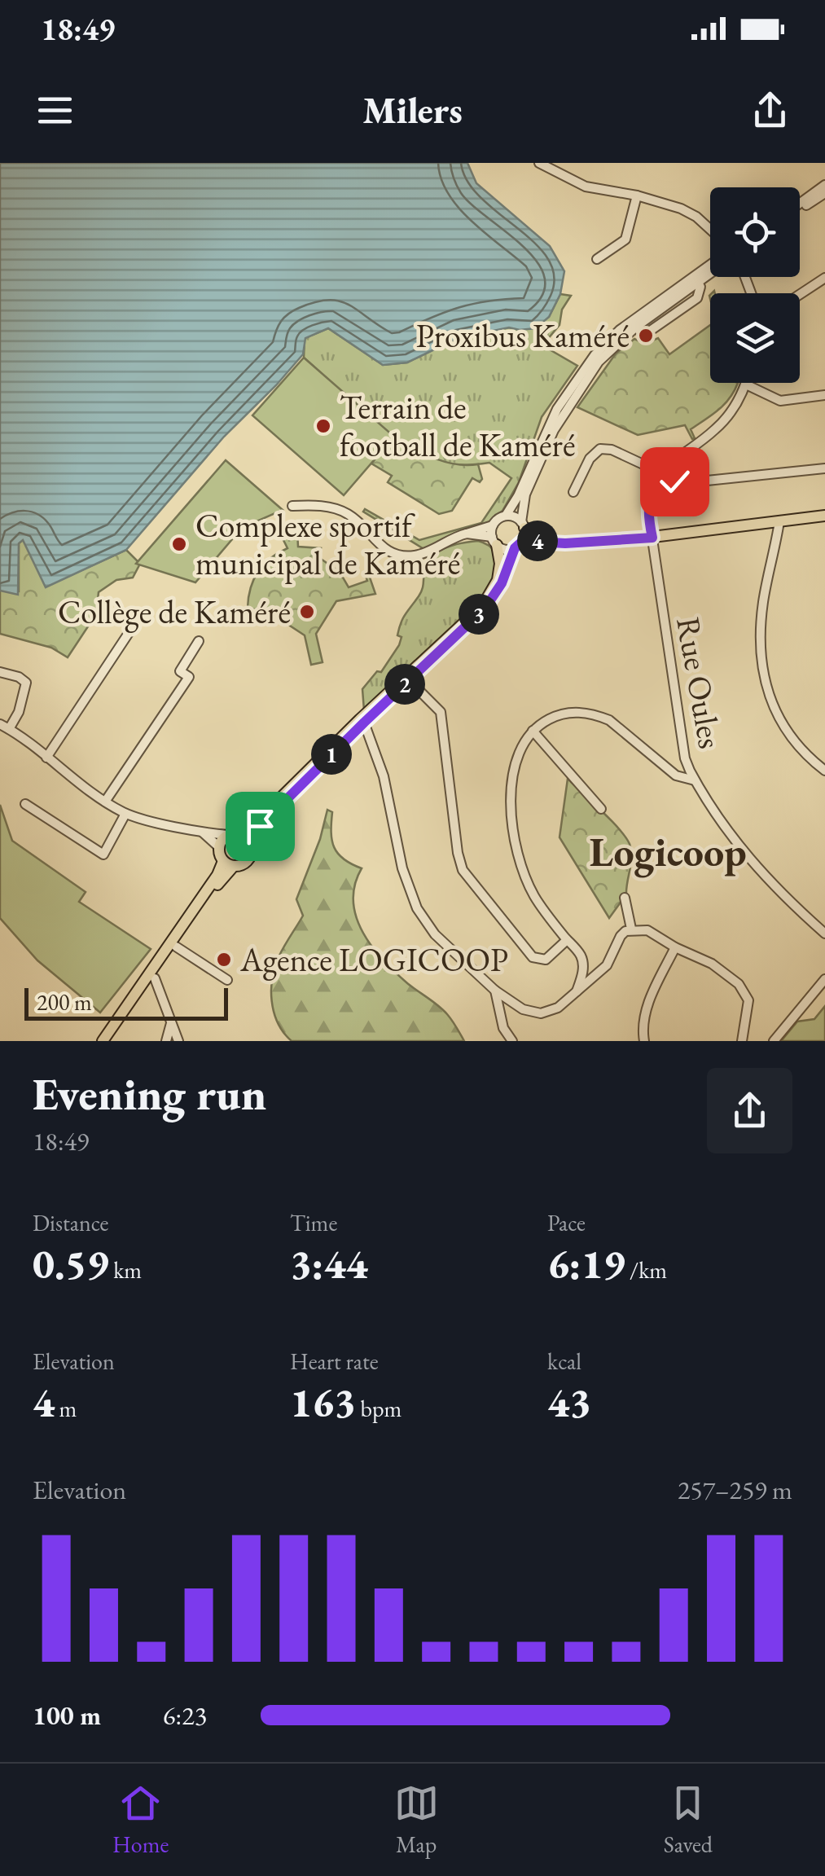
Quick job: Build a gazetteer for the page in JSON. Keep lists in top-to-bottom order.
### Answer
{
  "streets": {
    "street": ["Rue Oules"]
  },
  "districts": ["Logicoop"],
  "places": [
    "Proxibus Kaméré",
    "Terrain de football de Kaméré",
    "Complexe sportif municipal de Kaméré",
    "Collège de Kaméré",
    "Agence LOGICOOP"
  ],
  "scale_bar": "200 m",
  "page": {
    "status": "18:49",
    "header": "Milers",
    "pins": [
      "4",
      "3",
      "2",
      "1"
    ],
    "scale": "200 m",
    "heading": ["Evening run", "18:49"],
    "stats": [
      ["Distance", "0.59 km"],
      ["Time", "3:44"],
      ["Pace", "6:19 /km"],
      ["Elevation", "4 m"],
      ["Heart rate", "163 bpm"],
      ["kcal", "43"]
    ],
    "chart": ["Elevation", "257–259 m"],
    "list": [
      {
        "name": "100 m",
        "note": "6:23"
      }
    ],
    "tabs": ["Home", "Map", "Saved"]
  }
}
